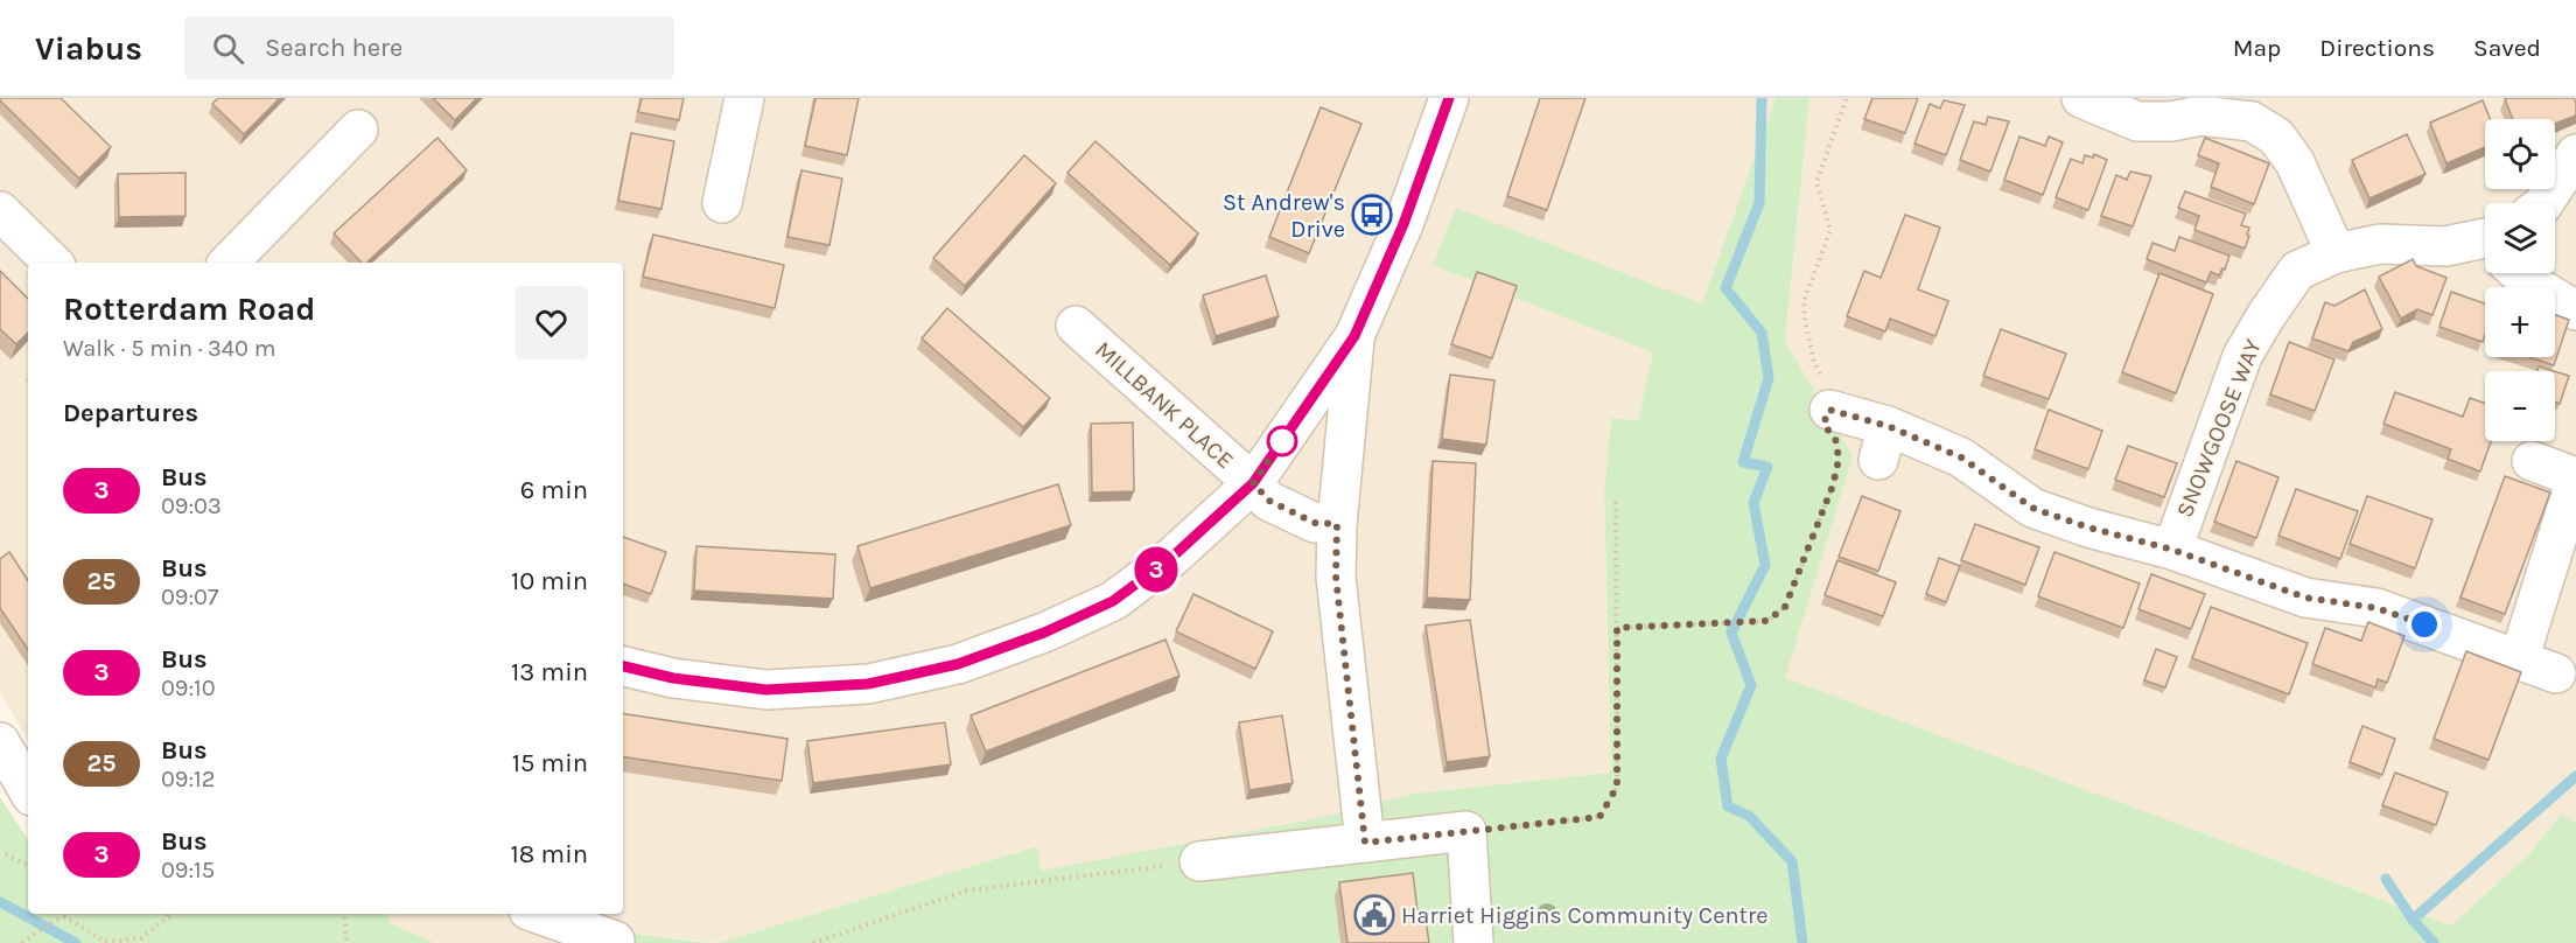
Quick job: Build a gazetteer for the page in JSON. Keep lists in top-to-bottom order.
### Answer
{
  "streets": {
    "street": ["MILLBANK PLACE", "SNOWGOOSE WAY"]
  },
  "places": {
    "bus stop": ["St Andrew's Drive"],
    "public building": ["Harriet Higgins Community Centre"]
  },
  "lines": ["bus line 3"],
  "page": {
    "header": "Viabus",
    "search": "Search here",
    "nav": ["Map", "Directions", "Saved"],
    "on_map": "3",
    "map_buttons": ["+", "−"],
    "heading": [
      ["Rotterdam Road", "Walk · 5 min · 340 m"],
      "Departures"
    ],
    "list": [
      {
        "mark": "3",
        "name": "Bus",
        "note": "09:03",
        "value": "6 min"
      },
      {
        "mark": "25",
        "name": "Bus",
        "note": "09:07",
        "value": "10 min"
      },
      {
        "mark": "3",
        "name": "Bus",
        "note": "09:10",
        "value": "13 min"
      },
      {
        "mark": "25",
        "name": "Bus",
        "note": "09:12",
        "value": "15 min"
      },
      {
        "mark": "3",
        "name": "Bus",
        "note": "09:15",
        "value": "18 min"
      }
    ]
  }
}
